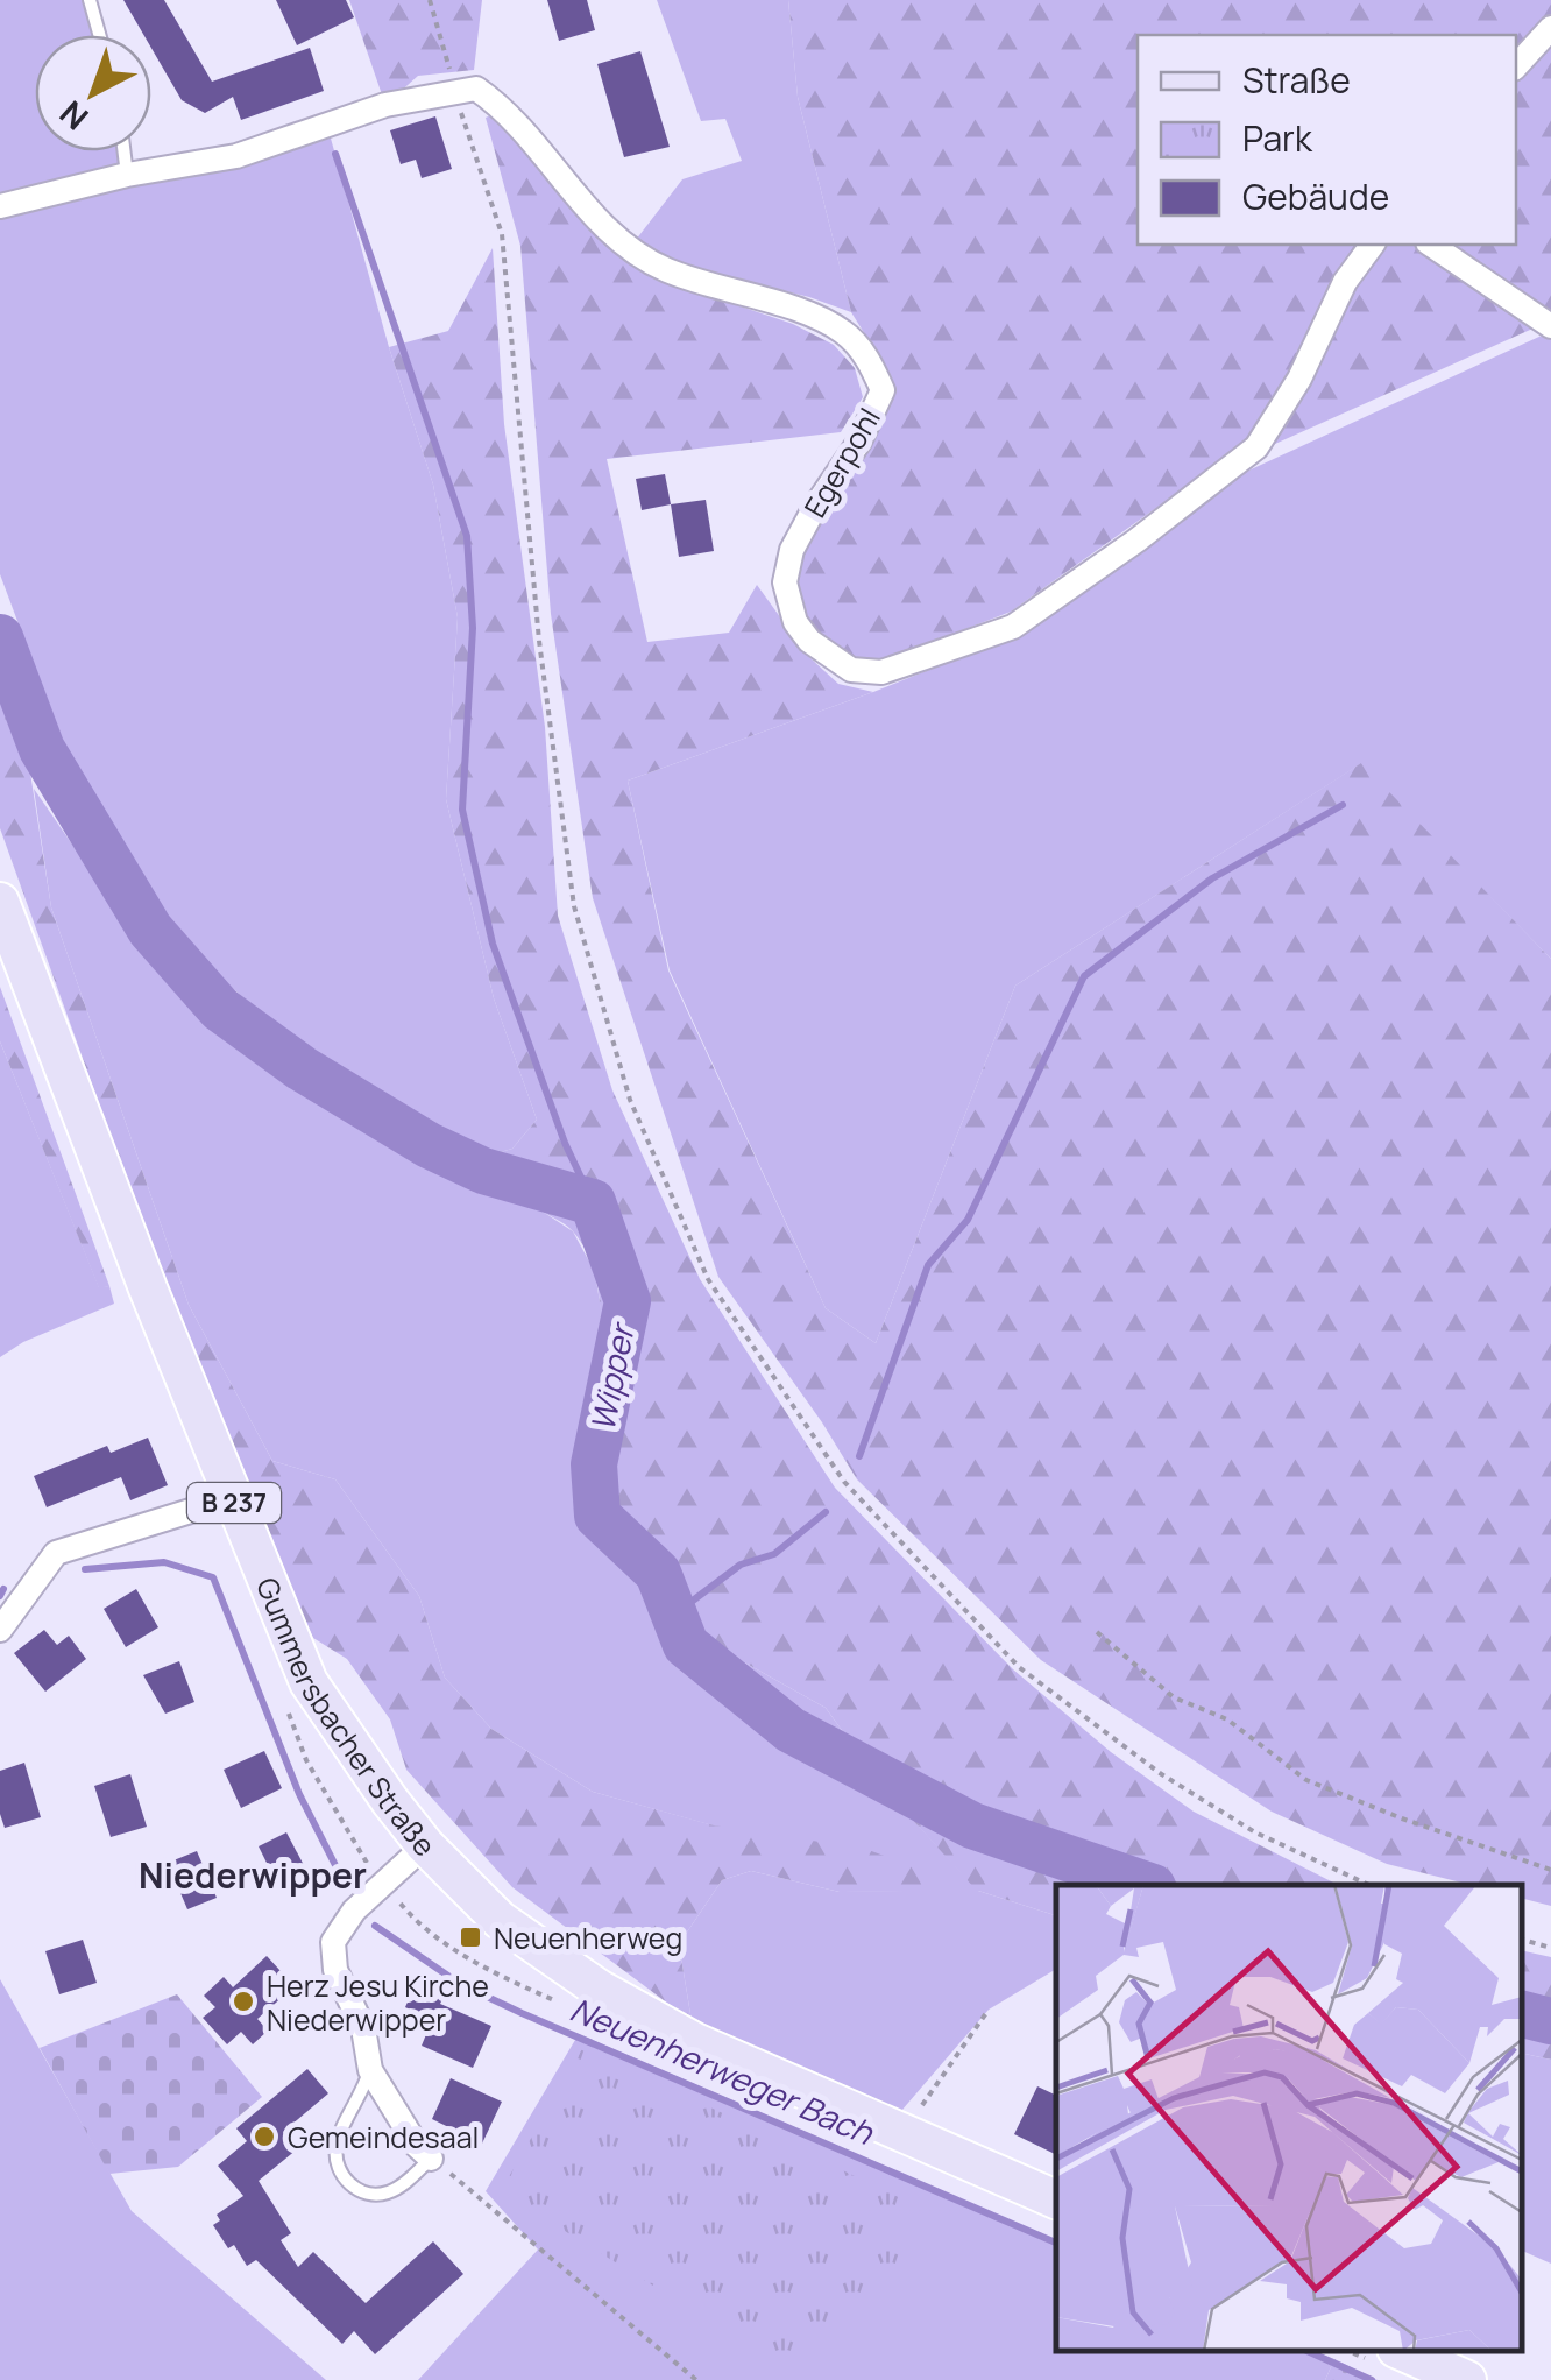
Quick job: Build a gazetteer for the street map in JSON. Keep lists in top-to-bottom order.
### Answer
{
  "streets": {
    "main road": ["B 237", "Gummersbacher Straße"],
    "street": ["Egerpohl"]
  },
  "districts": ["Niederwipper"],
  "water": ["Wipper", "Neuenherweger Bach"],
  "places": {
    "transit": ["Neuenherweg"],
    "other": ["Herz Jesu Kirche Niederwipper", "Gemeindesaal"]
  },
  "legend": ["Straße", "Park", "Gebäude"],
  "north": "bottom left"
}
